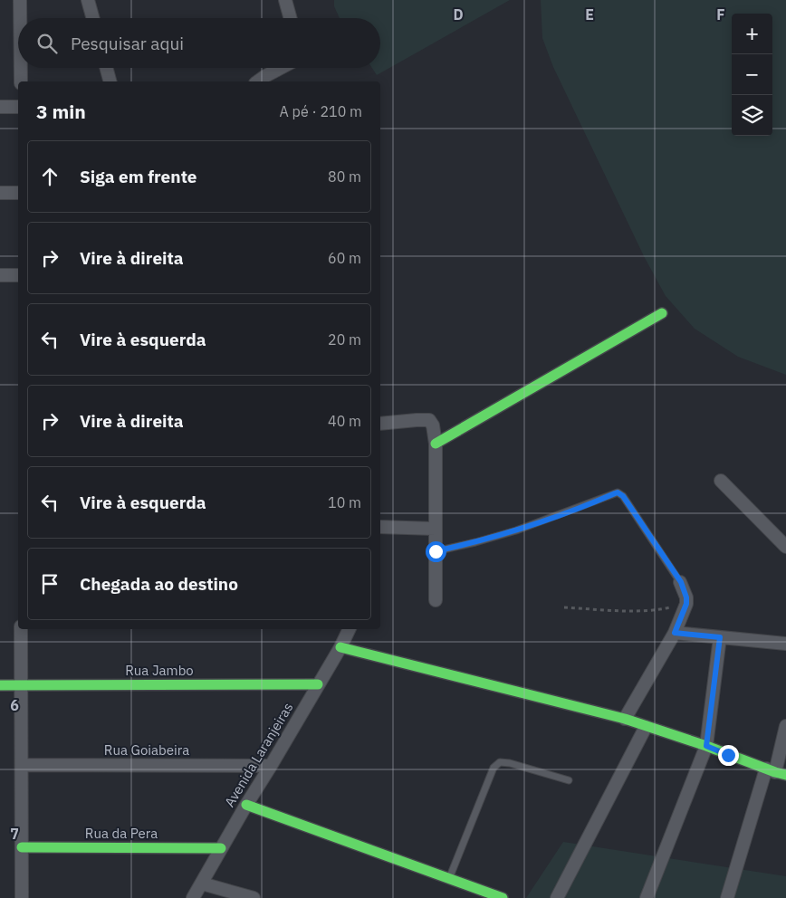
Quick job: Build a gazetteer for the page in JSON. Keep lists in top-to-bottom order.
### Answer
{
  "streets": {
    "street": [
      "Rua Jambo",
      "Rua Goiabeira",
      "Avenida Laranjeiras",
      "Rua da Pera"
    ]
  },
  "crossings": [
    ["Rua Jambo", "Avenida Laranjeiras"],
    ["Rua Goiabeira", "Avenida Laranjeiras"],
    ["Avenida Laranjeiras", "Rua da Pera"]
  ],
  "page": {
    "map_buttons": ["+", "−"],
    "search": "Pesquisar aqui",
    "heading": ["3 min", "A pé · 210 m"],
    "list": [
      ["Siga em frente", "80 m"],
      ["Vire à direita", "60 m"],
      ["Vire à esquerda", "20 m"],
      ["Vire à direita", "40 m"],
      ["Vire à esquerda", "10 m"],
      "Chegada ao destino"
    ]
  },
  "grid": {
    "columns": ["D", "E", "F"],
    "rows": ["6", "7"]
  }
}
